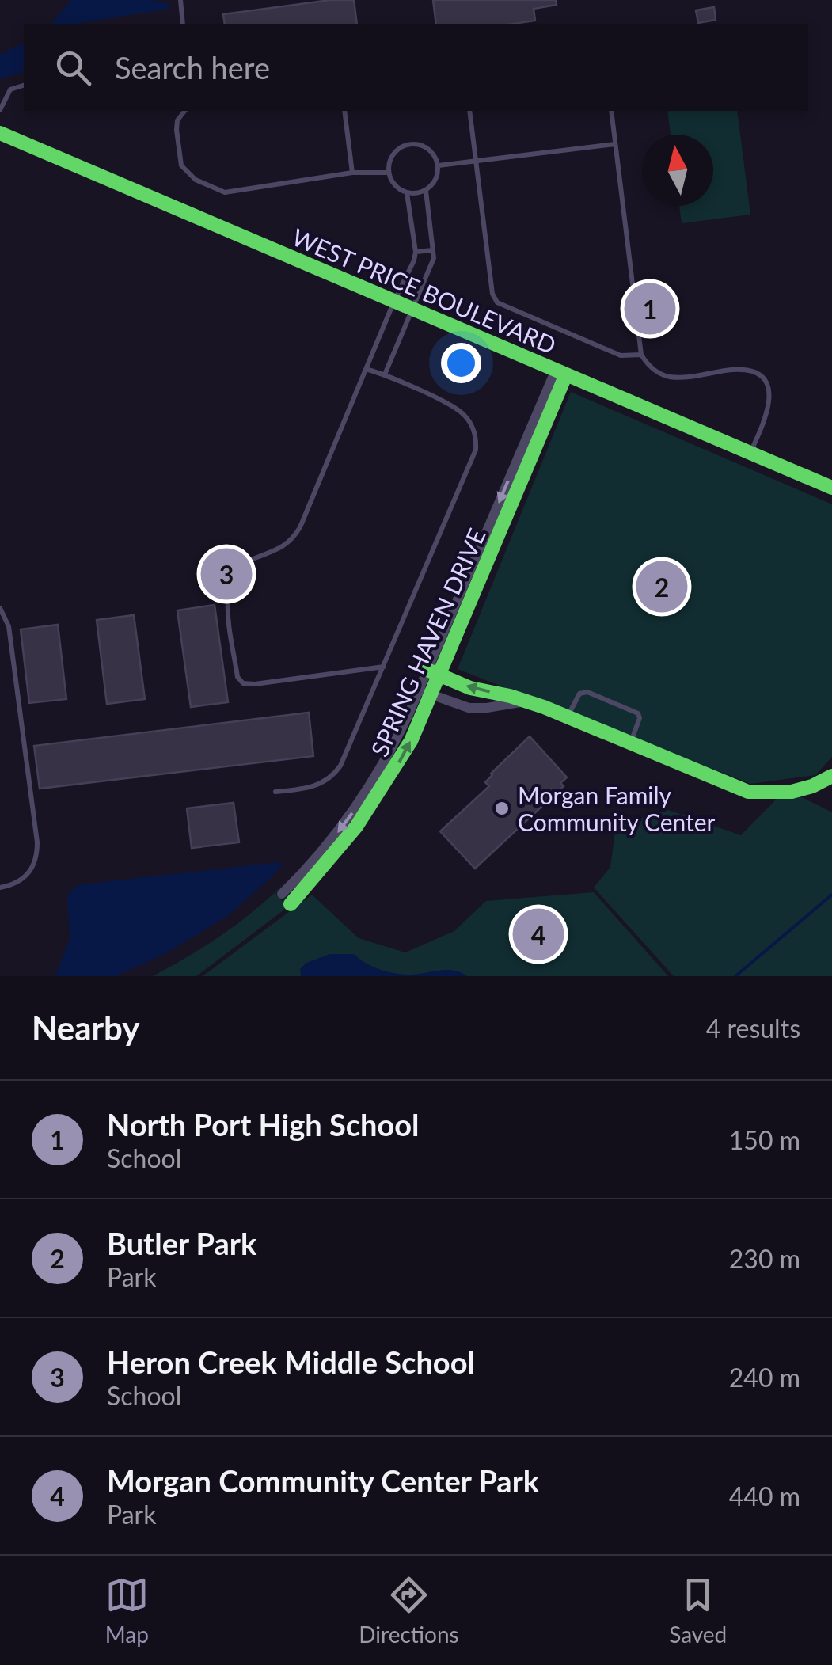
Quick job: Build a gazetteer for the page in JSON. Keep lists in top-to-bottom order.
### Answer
{
  "streets": {
    "street": ["WEST PRICE BOULEVARD", "SPRING HAVEN DRIVE"]
  },
  "crossings": [
    ["WEST PRICE BOULEVARD", "SPRING HAVEN DRIVE"]
  ],
  "places": ["Morgan Family Community Center"],
  "north": "top",
  "page": {
    "search": "Search here",
    "pins": [
      "1",
      "3",
      "2",
      "4"
    ],
    "heading": ["Nearby", "4 results"],
    "list": [
      {
        "mark": "1",
        "name": "North Port High School",
        "note": "School",
        "value": "150 m"
      },
      {
        "mark": "2",
        "name": "Butler Park",
        "note": "Park",
        "value": "230 m"
      },
      {
        "mark": "3",
        "name": "Heron Creek Middle School",
        "note": "School",
        "value": "240 m"
      },
      {
        "mark": "4",
        "name": "Morgan Community Center Park",
        "note": "Park",
        "value": "440 m"
      }
    ],
    "nav": ["Map", "Directions", "Saved"]
  }
}
